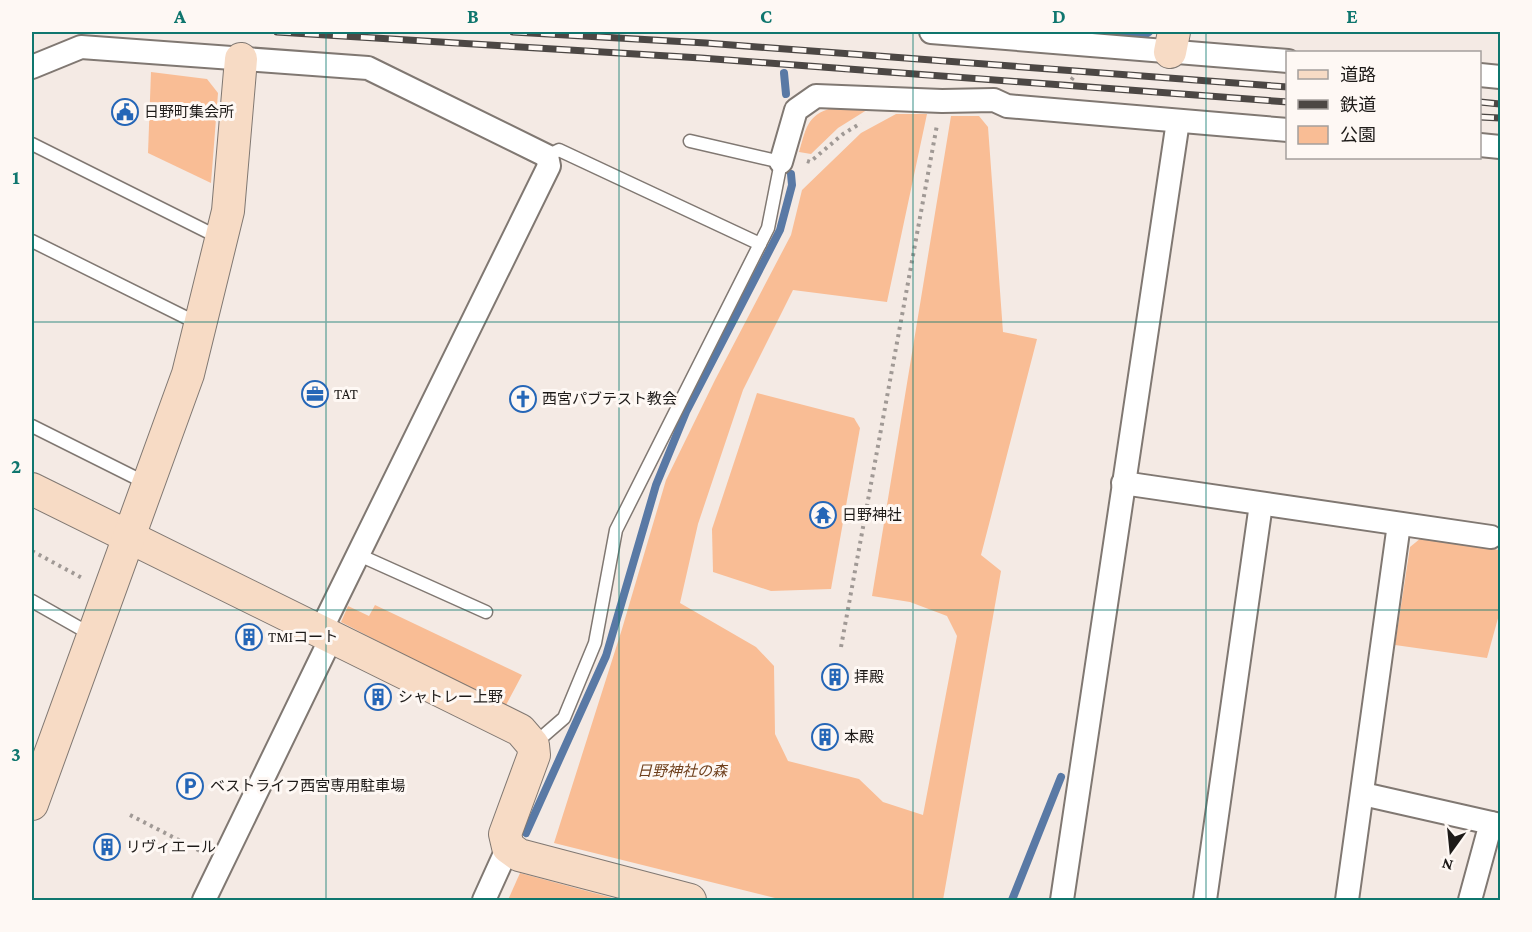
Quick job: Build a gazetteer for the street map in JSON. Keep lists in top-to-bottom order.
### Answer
{
  "parks": ["日野神社の森"],
  "places": {
    "public building": ["日野町集会所"],
    "office": ["TAT"],
    "church": ["西宮パブテスト教会"],
    "temple": ["日野神社"],
    "building": [
      "TMIコート",
      "拝殿",
      "シャトレー上野",
      "本殿",
      "リヴィエール"
    ],
    "parking": ["ベストライフ西宮専用駐車場"]
  },
  "legend": ["道路", "鉄道", "公園"],
  "north": "bottom",
  "grid": {
    "columns": [
      "A",
      "B",
      "C",
      "D",
      "E"
    ],
    "rows": ["1", "2", "3"]
  }
}
